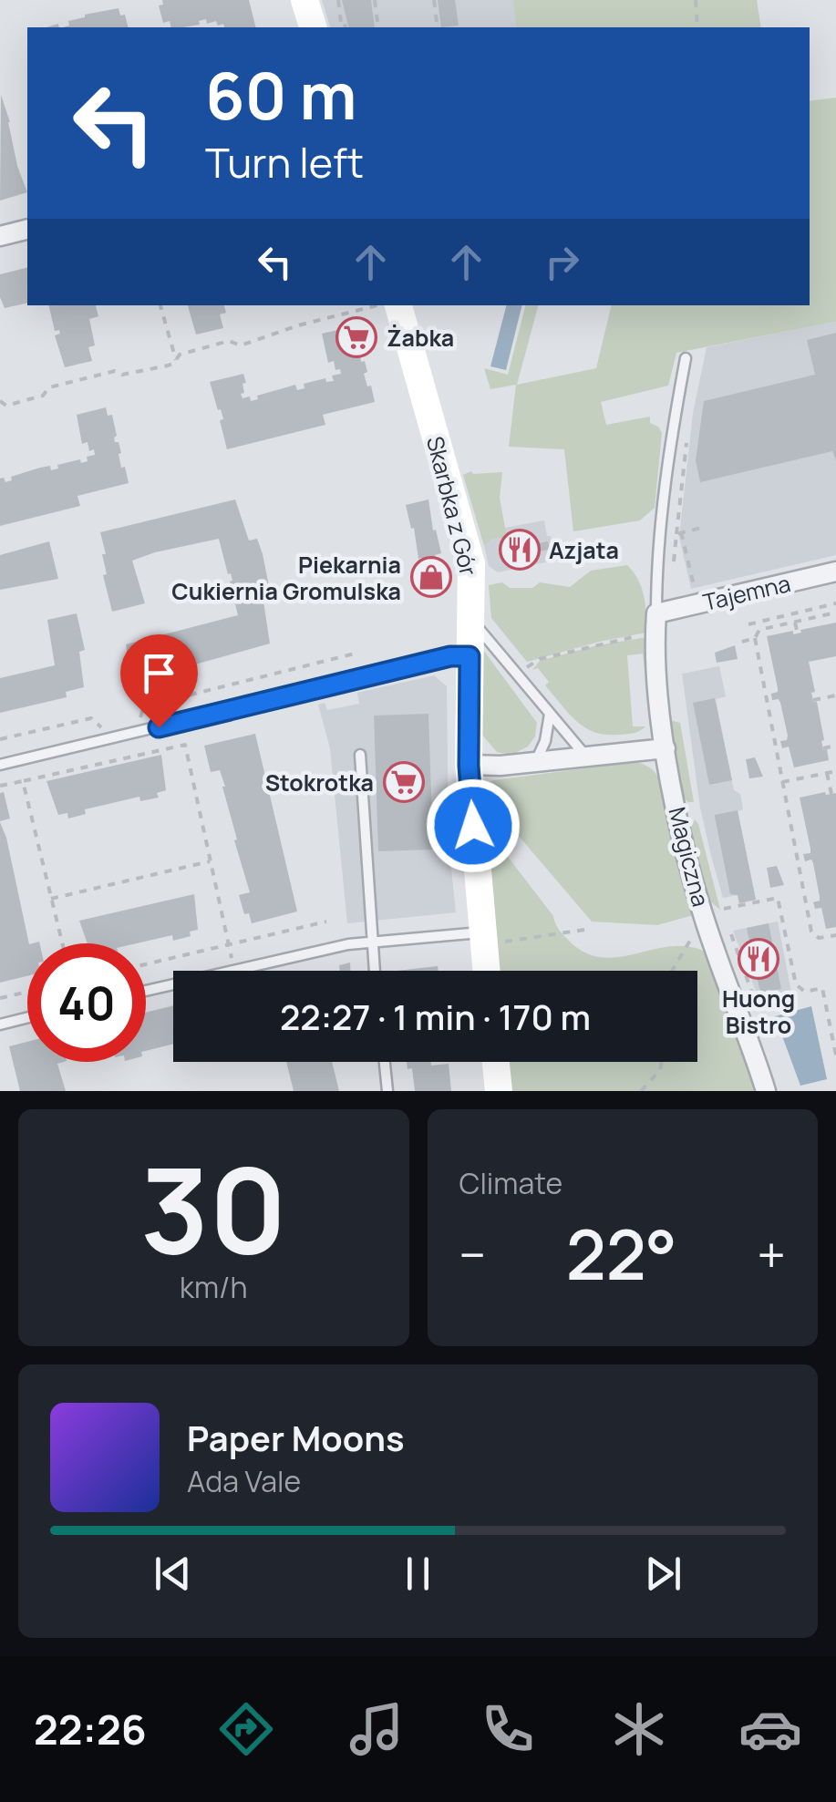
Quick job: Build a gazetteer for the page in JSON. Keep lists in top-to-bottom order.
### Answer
{
  "streets": {
    "street": ["Skarbka z Gór", "Tajemna", "Magiczna"]
  },
  "crossings": [
    ["Tajemna", "Magiczna"]
  ],
  "places": {
    "supermarket": ["Żabka", "Stokrotka"],
    "restaurant": ["Azjata", "Huong Bistro"],
    "shop": ["Piekarnia Cukiernia Gromulska"]
  },
  "page": {
    "turn": ["60 m", "Turn left"],
    "limit": "40",
    "trip": "22:27 · 1 min · 170 m",
    "tile": [
      ["30", "km/h"],
      "Climate"
    ],
    "heat": ["−", "22°", "+"],
    "song": ["Paper Moons", "Ada Vale"],
    "tabs": "22:26"
  }
}
